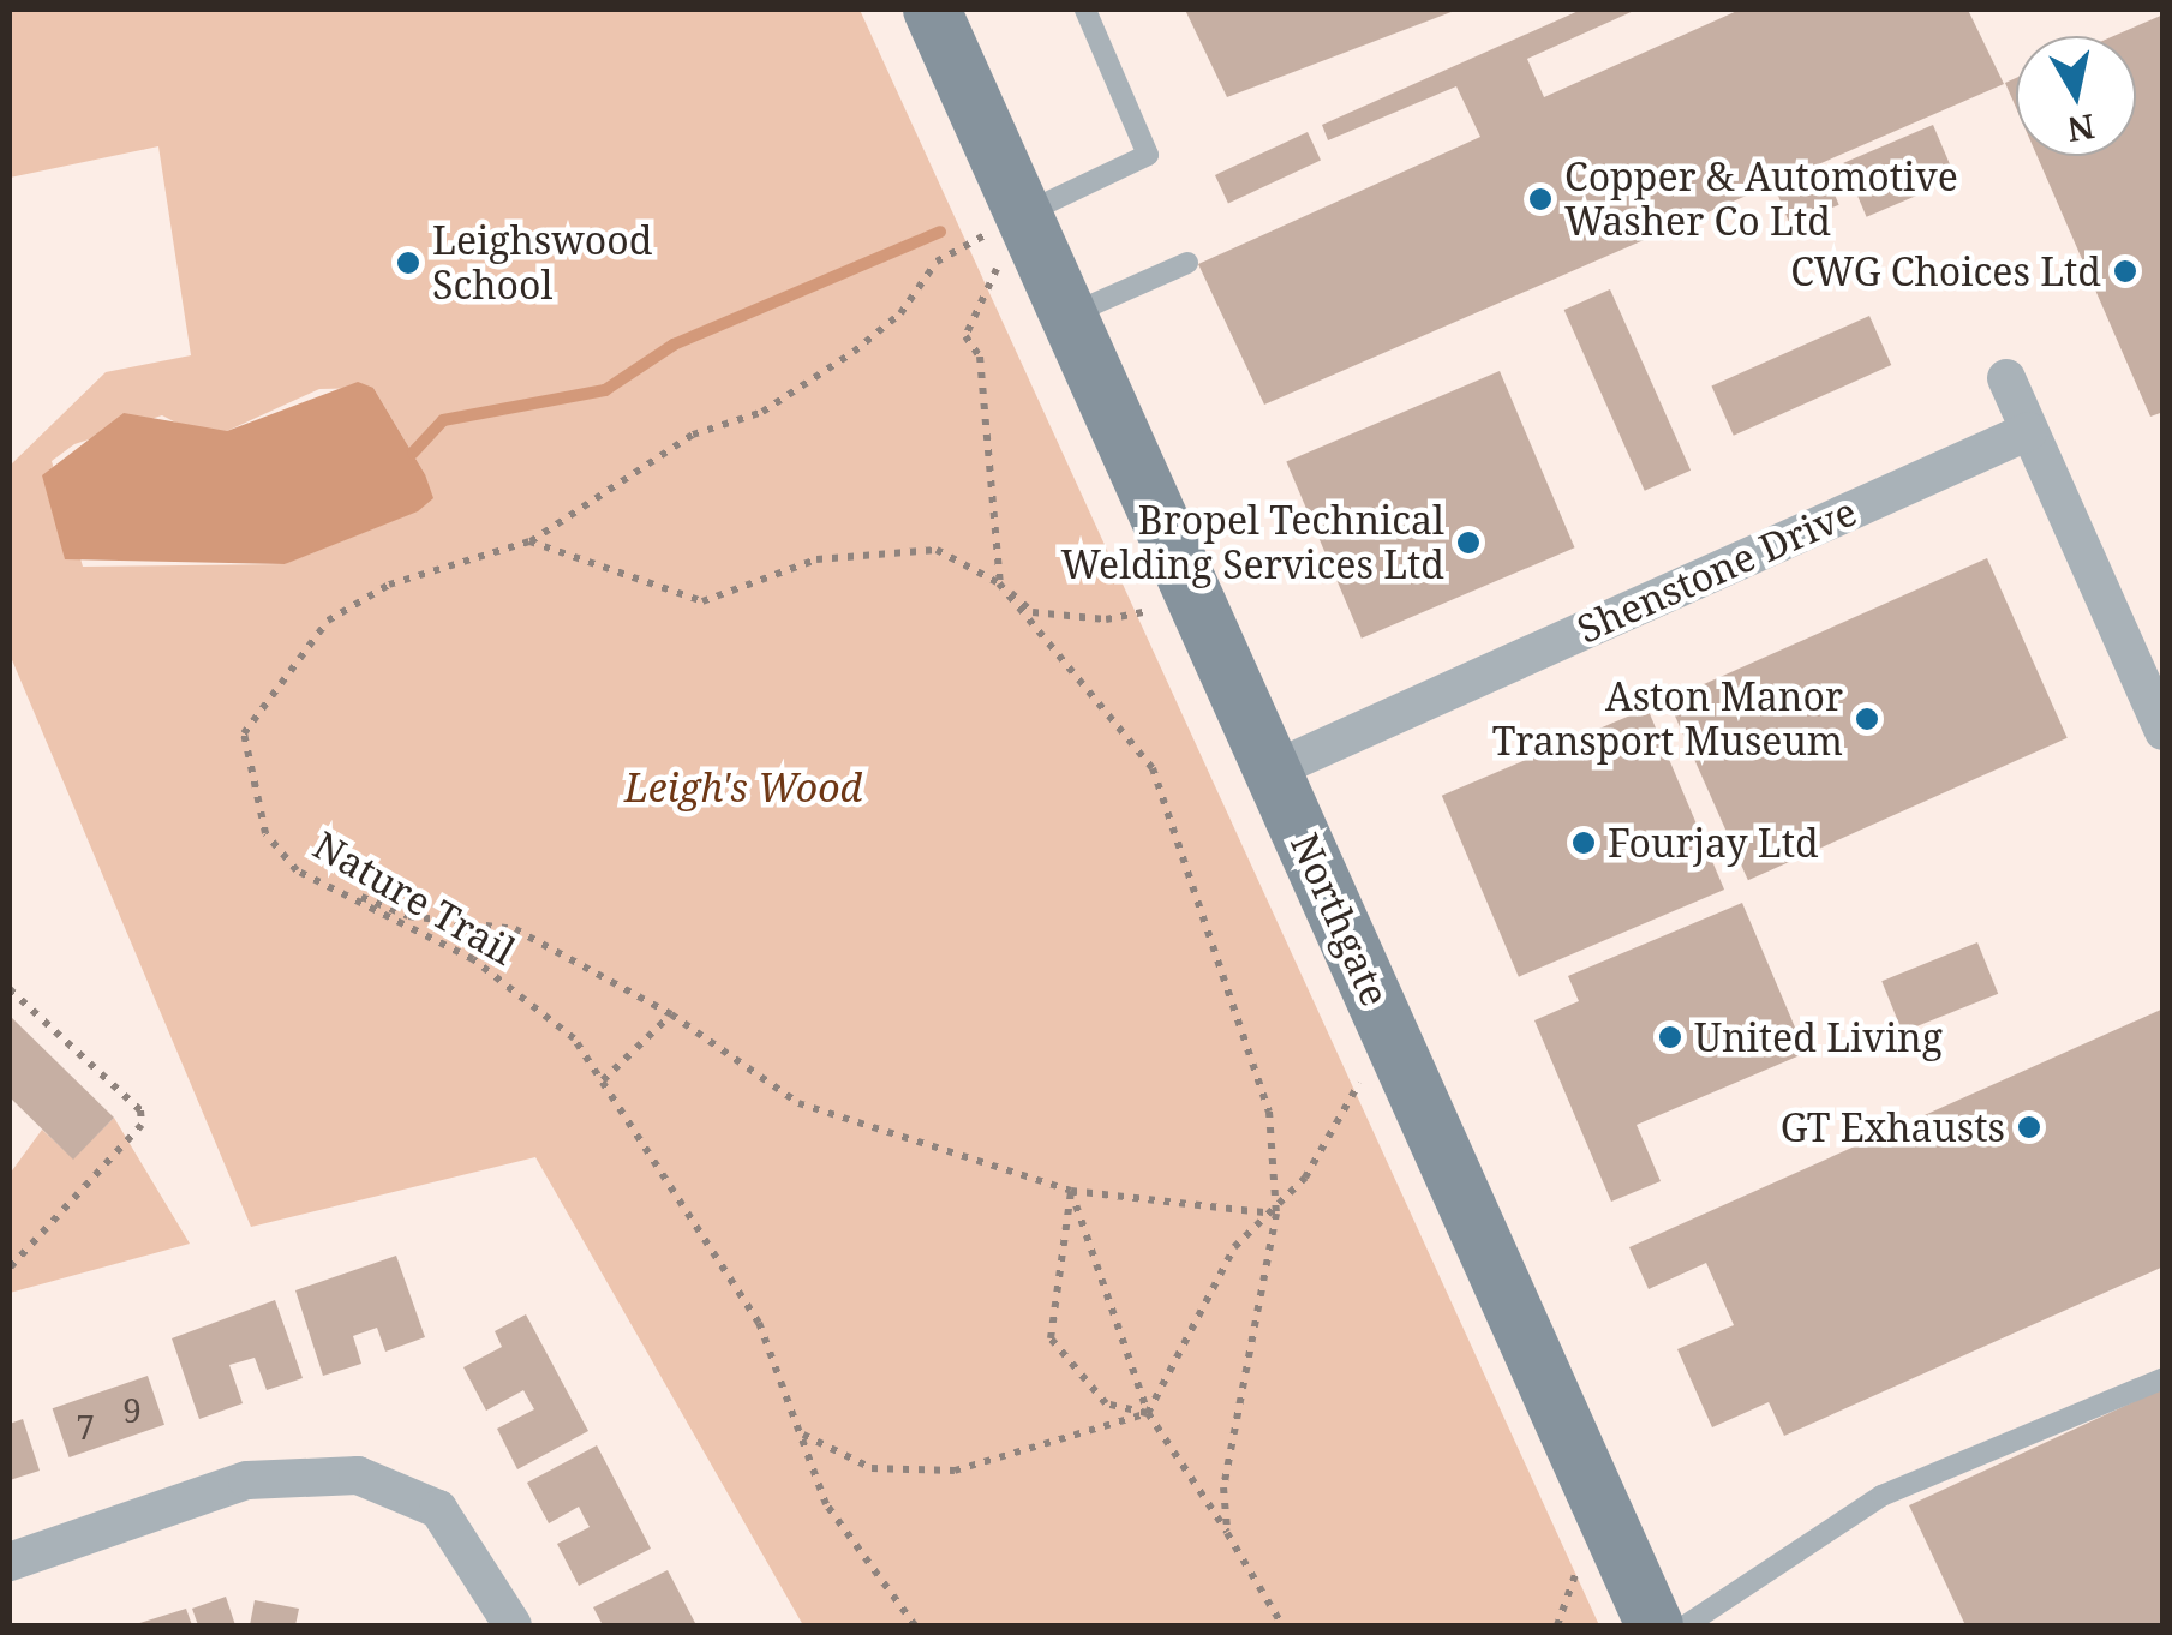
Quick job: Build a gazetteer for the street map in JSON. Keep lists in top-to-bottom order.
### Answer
{
  "streets": {
    "main road": ["Northgate"],
    "street": ["Shenstone Drive"],
    "path": ["Nature Trail"]
  },
  "crossings": [
    ["Shenstone Drive", "Northgate"]
  ],
  "parks": ["Leigh's Wood"],
  "places": [
    "Copper & Automotive Washer Co Ltd",
    "Leighswood School",
    "CWG Choices Ltd",
    "Bropel Technical Welding Services Ltd",
    "Aston Manor Transport Museum",
    "Fourjay Ltd",
    "United Living",
    "GT Exhausts"
  ],
  "house_numbers": ["9", "7"],
  "north": "bottom"
}
